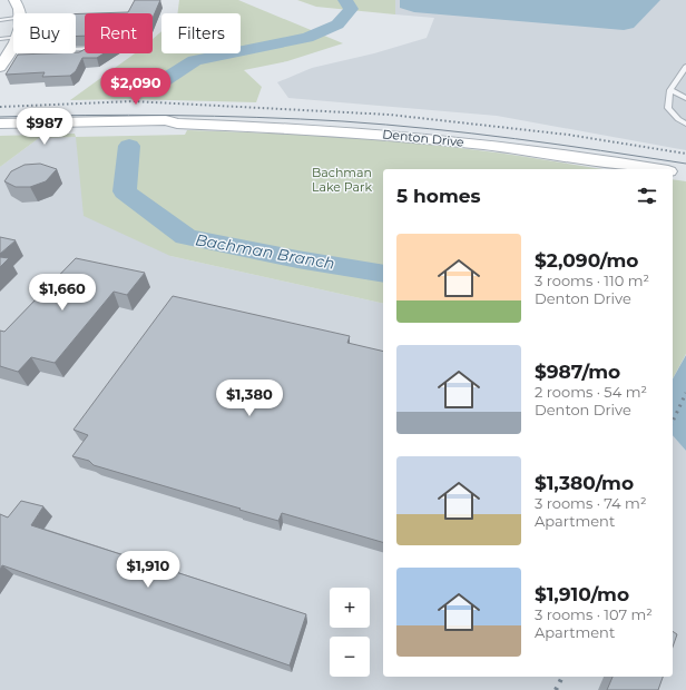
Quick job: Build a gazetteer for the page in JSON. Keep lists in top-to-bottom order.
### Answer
{
  "streets": {
    "main road": ["Denton Drive"]
  },
  "water": ["Bachman Branch"],
  "parks": ["Bachman Lake Park"],
  "page": {
    "chip": ["Buy", "Rent", "Filters"],
    "price": [
      "$2,090",
      "$987",
      "$1,660",
      "$1,380",
      "$1,910"
    ],
    "heading": "5 homes",
    "list": [
      {
        "name": "$2,090/mo",
        "note": "3 rooms · 110 m² · Denton Drive"
      },
      {
        "name": "$987/mo",
        "note": "2 rooms · 54 m² · Denton Drive"
      },
      {
        "name": "$1,380/mo",
        "note": "3 rooms · 74 m² · Apartment"
      },
      {
        "name": "$1,910/mo",
        "note": "3 rooms · 107 m² · Apartment"
      }
    ],
    "map_buttons": ["+", "−"]
  }
}
